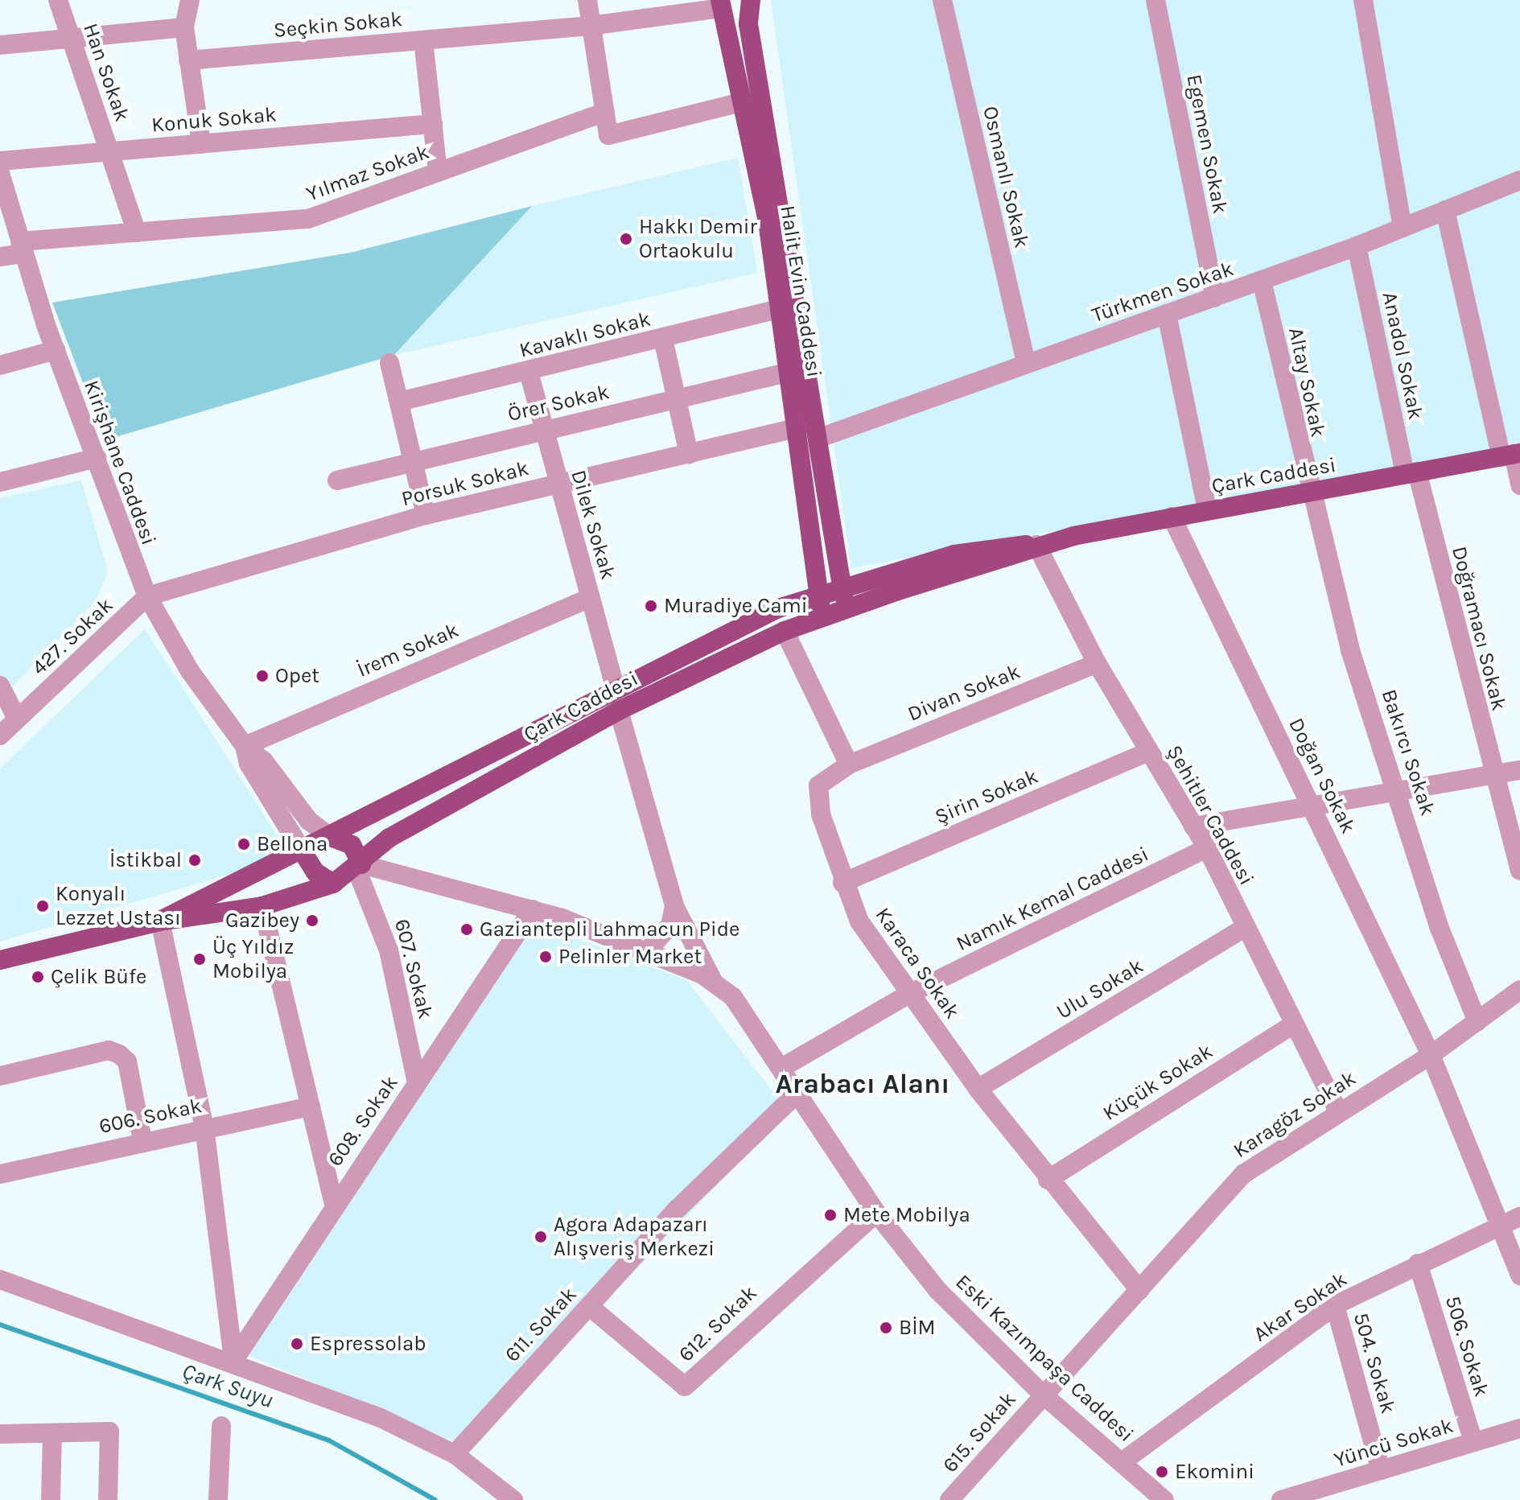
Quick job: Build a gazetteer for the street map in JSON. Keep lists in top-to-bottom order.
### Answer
{
  "streets": {
    "main road": ["Halit Evin Caddesi", "Çark Caddesi"],
    "street": [
      "Seçkin Sokak",
      "Han Sokak",
      "Konuk Sokak",
      "Egemen Sokak",
      "Yılmaz Sokak",
      "Osmanlı Sokak",
      "Türkmen Sokak",
      "Kavaklı Sokak",
      "Anadol Sokak",
      "Altay Sokak",
      "Örer Sokak",
      "Kirişhane Caddesi",
      "Porsuk Sokak",
      "Dilek Sokak",
      "Doğramacı Sokak",
      "427. Sokak",
      "İrem Sokak",
      "Divan Sokak",
      "Bakırcı Sokak",
      "Doğan Sokak",
      "Şirin Sokak",
      "Şehitler Caddesi",
      "Namık Kemal Caddesi",
      "Karaca Sokak",
      "607. Sokak",
      "Ulu Sokak",
      "Küçük Sokak",
      "Karagöz Sokak",
      "606. Sokak",
      "608. Sokak",
      "Akar Sokak",
      "612. Sokak",
      "611. Sokak",
      "506. Sokak",
      "Eski Kazımpaşa Caddesi",
      "504. Sokak",
      "615. Sokak",
      "Yüncü Sokak"
    ]
  },
  "crossings": [
    ["Seçkin Sokak", "Halit Evin Caddesi"],
    ["Han Sokak", "Konuk Sokak"],
    ["Han Sokak", "Yılmaz Sokak"],
    ["Egemen Sokak", "Türkmen Sokak"],
    ["Yılmaz Sokak", "Kirişhane Caddesi"],
    ["Osmanlı Sokak", "Türkmen Sokak"],
    ["Halit Evin Caddesi", "Türkmen Sokak"],
    ["Halit Evin Caddesi", "Kavaklı Sokak"],
    ["Halit Evin Caddesi", "Örer Sokak"],
    ["Halit Evin Caddesi", "Çark Caddesi"],
    ["Halit Evin Caddesi", "Porsuk Sokak"],
    ["Türkmen Sokak", "Anadol Sokak"],
    ["Türkmen Sokak", "Altay Sokak"],
    ["Türkmen Sokak", "Porsuk Sokak"],
    ["Kavaklı Sokak", "Dilek Sokak"],
    ["Anadol Sokak", "Çark Caddesi"],
    ["Anadol Sokak", "Doğramacı Sokak"],
    ["Altay Sokak", "Çark Caddesi"],
    ["Altay Sokak", "Bakırcı Sokak"],
    ["Örer Sokak", "Dilek Sokak"],
    ["Kirişhane Caddesi", "Çark Caddesi"],
    ["Kirişhane Caddesi", "Porsuk Sokak"],
    ["Kirişhane Caddesi", "427. Sokak"],
    ["Kirişhane Caddesi", "İrem Sokak"],
    ["Kirişhane Caddesi", "607. Sokak"],
    ["Kirişhane Caddesi", "Eski Kazımpaşa Caddesi"],
    ["Çark Caddesi", "Dilek Sokak"],
    ["Çark Caddesi", "Doğramacı Sokak"],
    ["Çark Caddesi", "Bakırcı Sokak"],
    ["Çark Caddesi", "Doğan Sokak"],
    ["Çark Caddesi", "Şehitler Caddesi"],
    ["Çark Caddesi", "607. Sokak"],
    ["Çark Caddesi", "Eski Kazımpaşa Caddesi"],
    ["Porsuk Sokak", "Dilek Sokak"],
    ["Porsuk Sokak", "427. Sokak"],
    ["Dilek Sokak", "İrem Sokak"],
    ["Divan Sokak", "Şehitler Caddesi"],
    ["Divan Sokak", "Karaca Sokak"],
    ["Bakırcı Sokak", "Karagöz Sokak"],
    ["Doğan Sokak", "Karagöz Sokak"],
    ["Doğan Sokak", "Akar Sokak"],
    ["Şirin Sokak", "Şehitler Caddesi"],
    ["Şirin Sokak", "Karaca Sokak"],
    ["Şehitler Caddesi", "Namık Kemal Caddesi"],
    ["Şehitler Caddesi", "Ulu Sokak"],
    ["Şehitler Caddesi", "Küçük Sokak"],
    ["Şehitler Caddesi", "Karagöz Sokak"],
    ["Namık Kemal Caddesi", "Karaca Sokak"],
    ["Namık Kemal Caddesi", "Eski Kazımpaşa Caddesi"],
    ["Karaca Sokak", "Ulu Sokak"],
    ["Karaca Sokak", "Küçük Sokak"],
    ["Karaca Sokak", "Karagöz Sokak"],
    ["607. Sokak", "608. Sokak"],
    ["607. Sokak", "Eski Kazımpaşa Caddesi"],
    ["Karagöz Sokak", "Eski Kazımpaşa Caddesi"],
    ["Karagöz Sokak", "615. Sokak"],
    ["608. Sokak", "Eski Kazımpaşa Caddesi"],
    ["Akar Sokak", "506. Sokak"],
    ["Akar Sokak", "Eski Kazımpaşa Caddesi"],
    ["Akar Sokak", "504. Sokak"],
    ["612. Sokak", "611. Sokak"],
    ["612. Sokak", "Eski Kazımpaşa Caddesi"],
    ["611. Sokak", "Eski Kazımpaşa Caddesi"],
    ["506. Sokak", "Yüncü Sokak"],
    ["Eski Kazımpaşa Caddesi", "615. Sokak"],
    ["504. Sokak", "Yüncü Sokak"]
  ],
  "districts": ["Arabacı Alanı"],
  "water": ["Çark Suyu"],
  "places": [
    "Hakkı Demir Ortaokulu",
    "Muradiye Cami",
    "Opet",
    "Bellona",
    "İstikbal",
    "Konyalı Lezzet Ustası",
    "Gazibey",
    "Gaziantepli Lahmacun Pide",
    "Pelinler Market",
    "Üç Yıldız Mobilya",
    "Çelik Büfe",
    "Mete Mobilya",
    "Agora Adapazarı Alışveriş Merkezi",
    "BİM",
    "Espressolab",
    "Ekomini"
  ]
}
